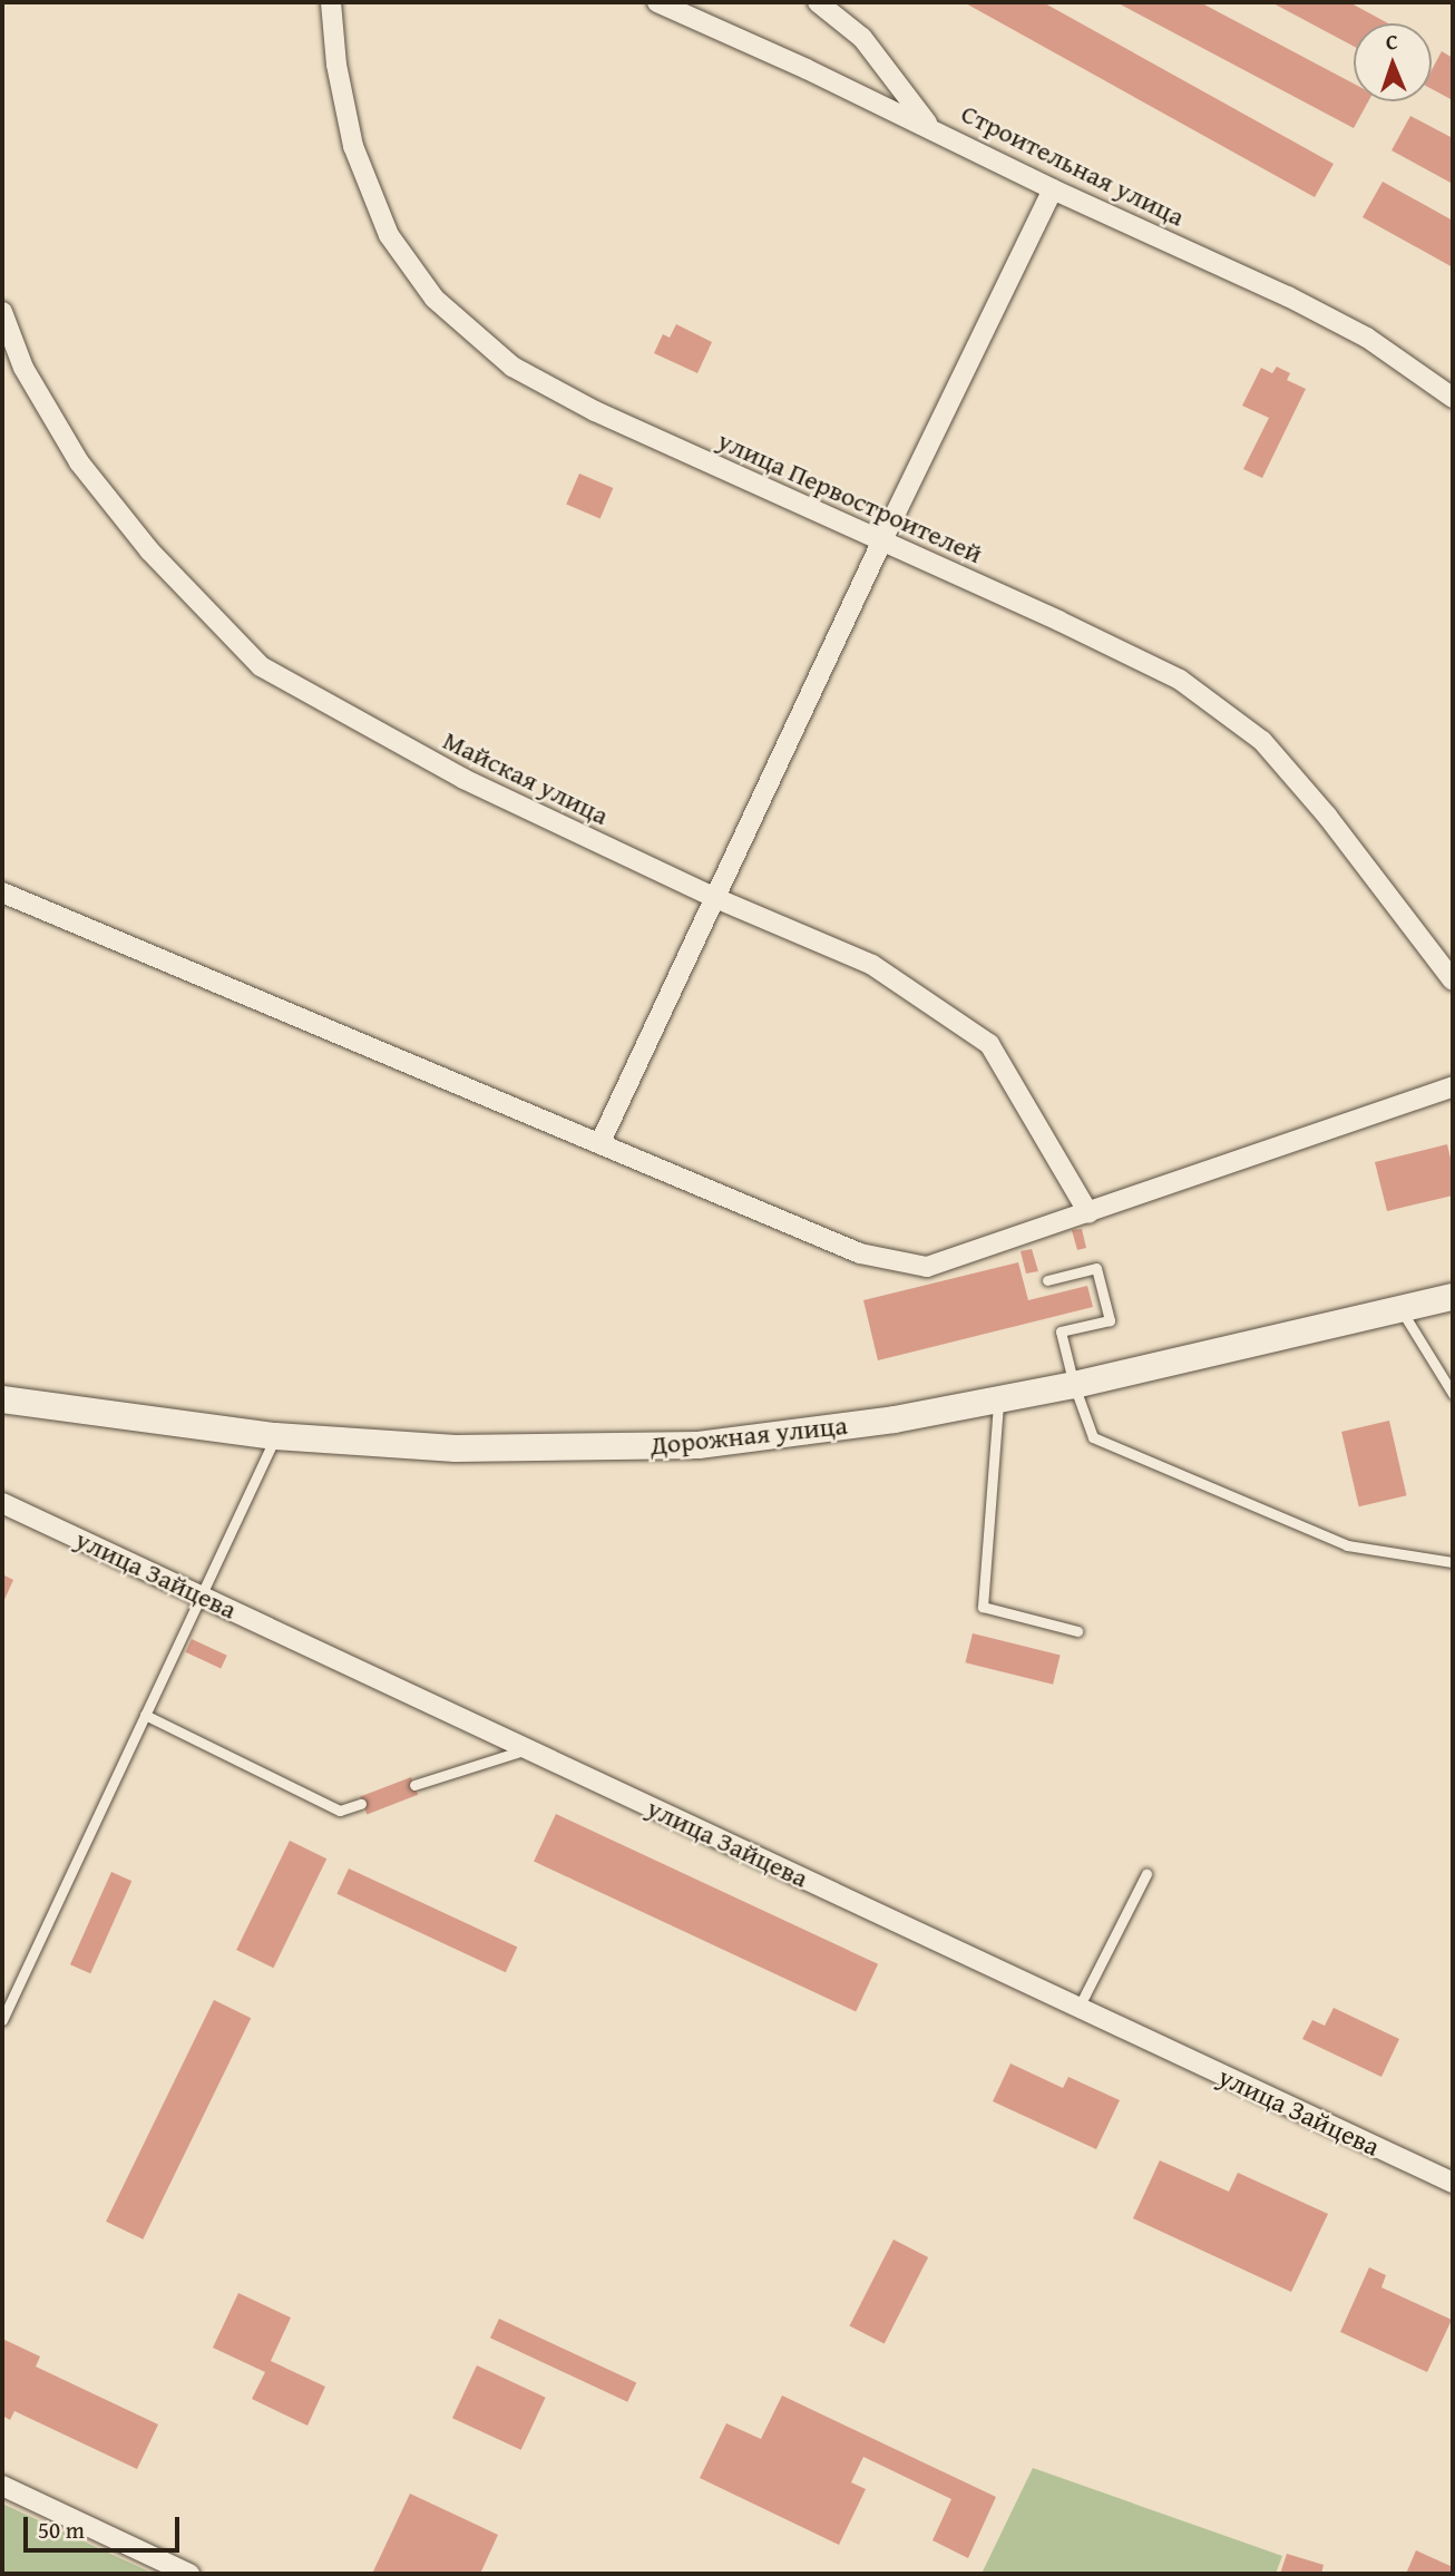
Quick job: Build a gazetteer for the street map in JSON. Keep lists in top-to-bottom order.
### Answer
{
  "streets": {
    "street": [
      "Строительная улица",
      "улица Первостроителей",
      "Майская улица",
      "Дорожная улица",
      "улица Зайцева"
    ]
  },
  "scale_bar": "50 m",
  "north": "top"
}
